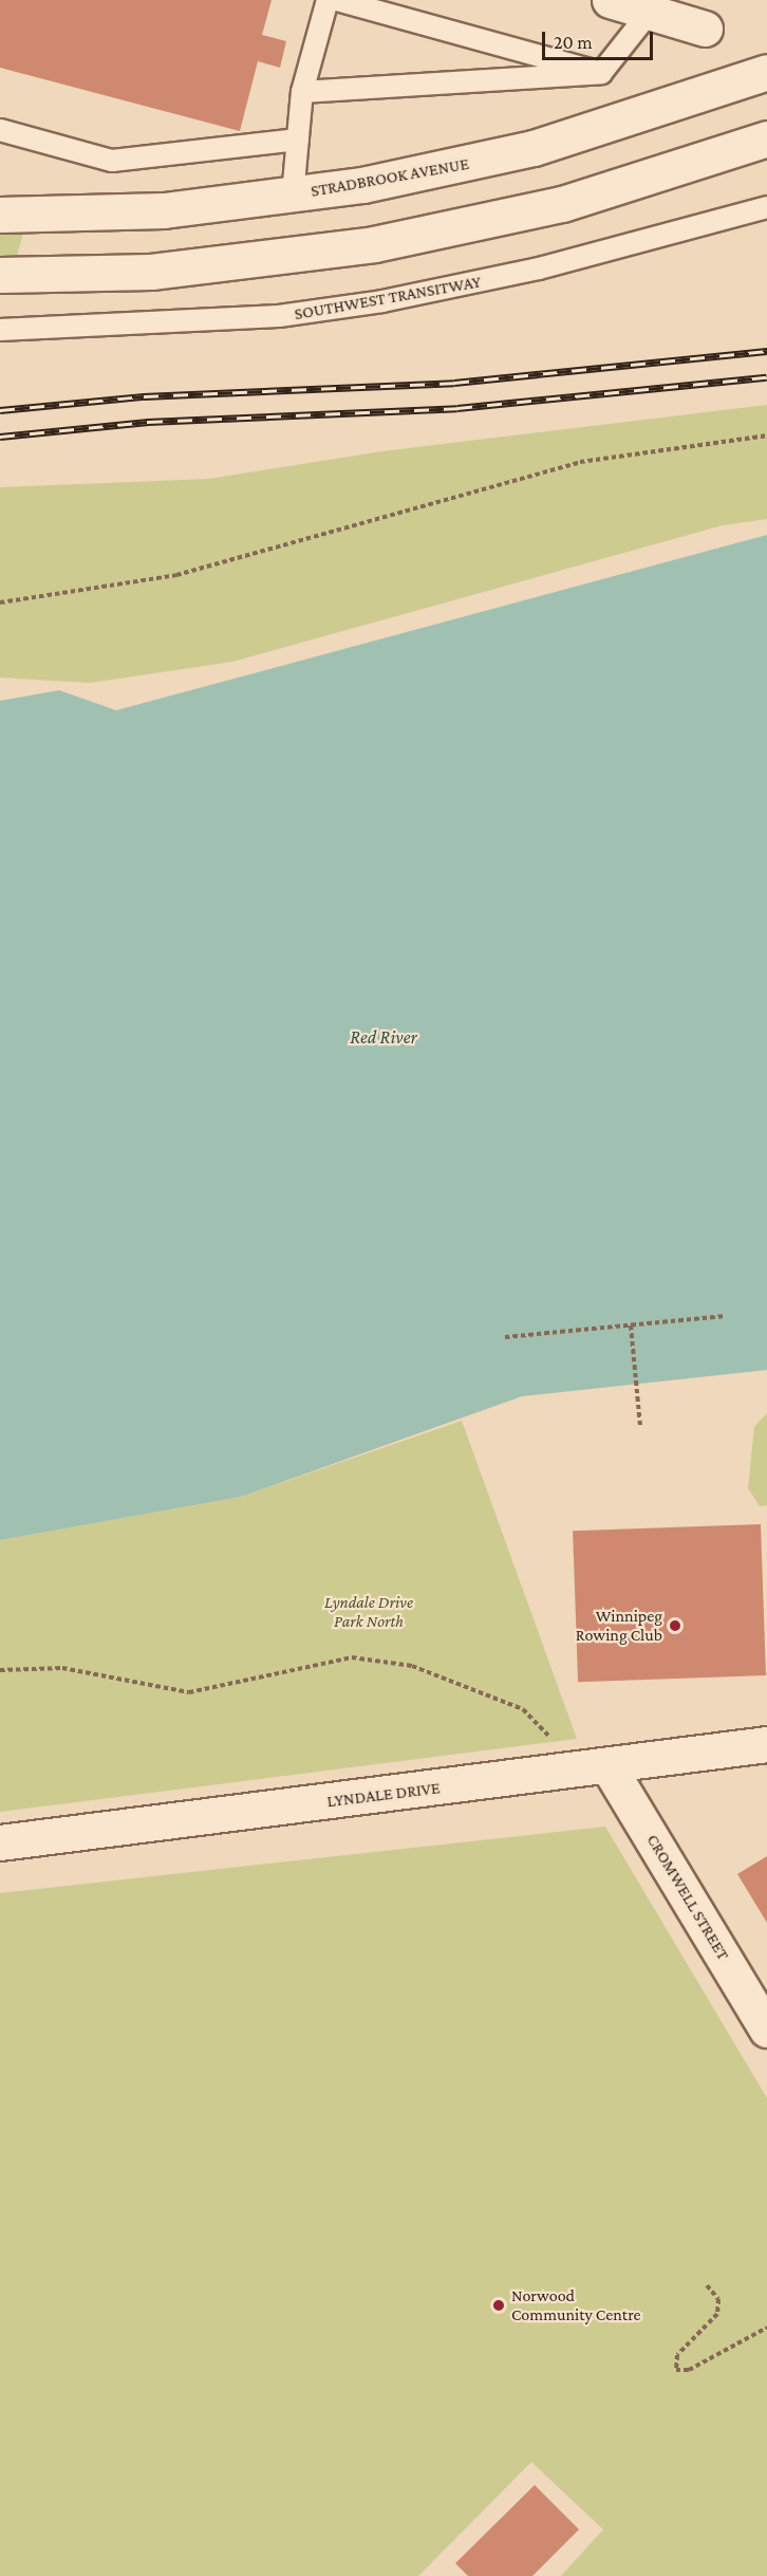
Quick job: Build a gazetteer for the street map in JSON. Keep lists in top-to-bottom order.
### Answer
{
  "streets": {
    "main road": ["STRADBROOK AVENUE", "LYNDALE DRIVE", "CROMWELL STREET"],
    "lane": ["SOUTHWEST TRANSITWAY"]
  },
  "crossings": [
    ["LYNDALE DRIVE", "CROMWELL STREET"]
  ],
  "water": ["Red River"],
  "parks": ["Lyndale Drive Park North"],
  "places": ["Winnipeg Rowing Club", "Norwood Community Centre"],
  "scale_bar": "20 m"
}
